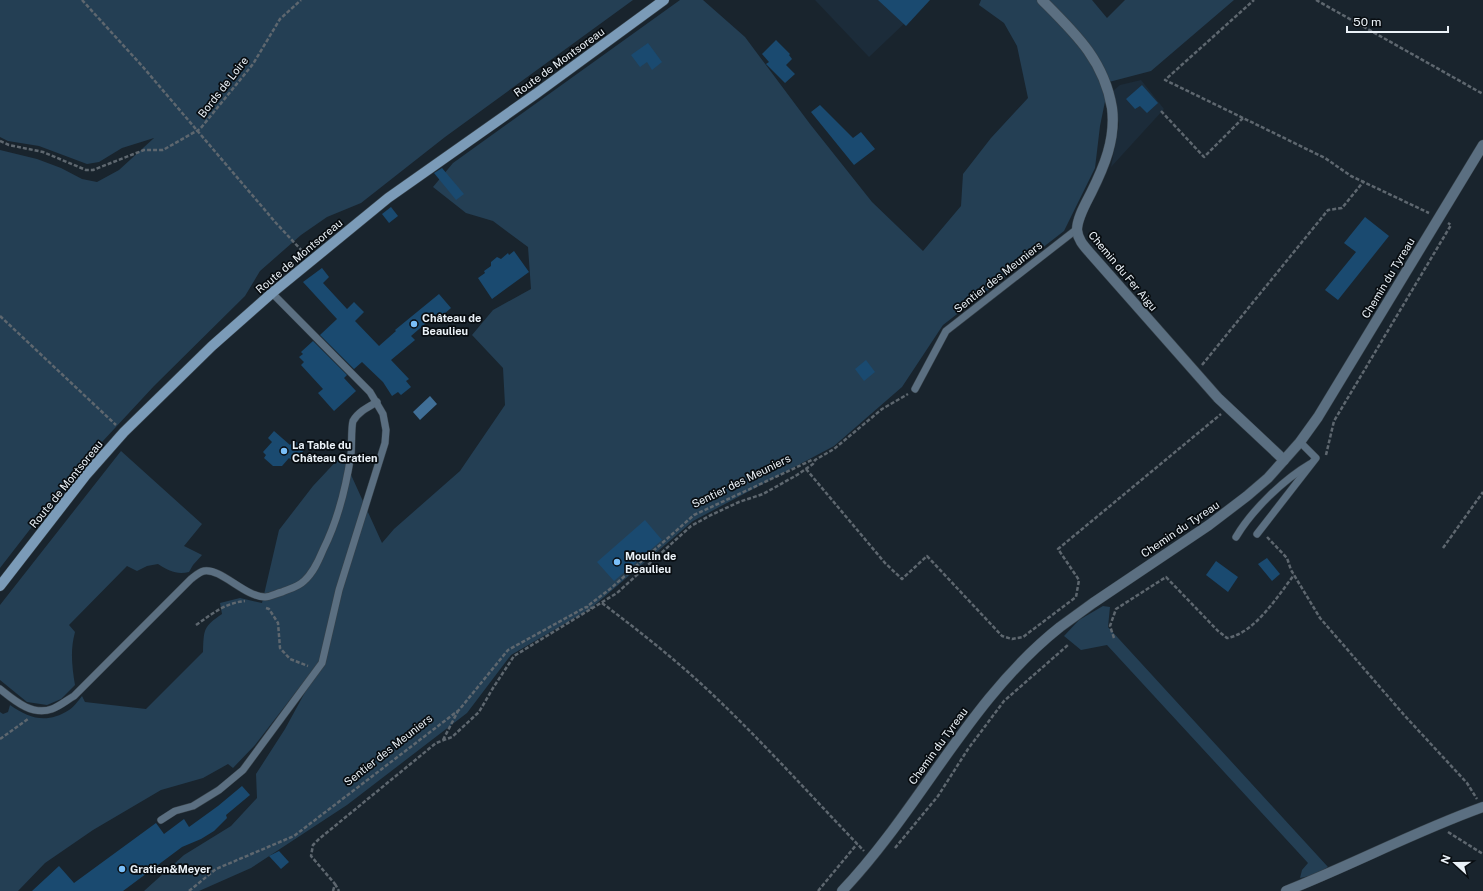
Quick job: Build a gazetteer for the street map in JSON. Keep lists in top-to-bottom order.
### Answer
{
  "streets": {
    "main road": ["Route de Montsoreau"],
    "street": ["Chemin du Fer Aigu", "Chemin du Tyreau"],
    "lane": ["Sentier des Meuniers"],
    "path": ["Bords de Loire"]
  },
  "crossings": [
    ["Chemin du Fer Aigu", "Sentier des Meuniers"],
    ["Chemin du Fer Aigu", "Chemin du Tyreau"]
  ],
  "places": [
    "Château de Beaulieu",
    "La Table du Château Gratien",
    "Moulin de Beaulieu",
    "Gratien&Meyer"
  ],
  "scale_bar": "50 m",
  "north": "left"
}
